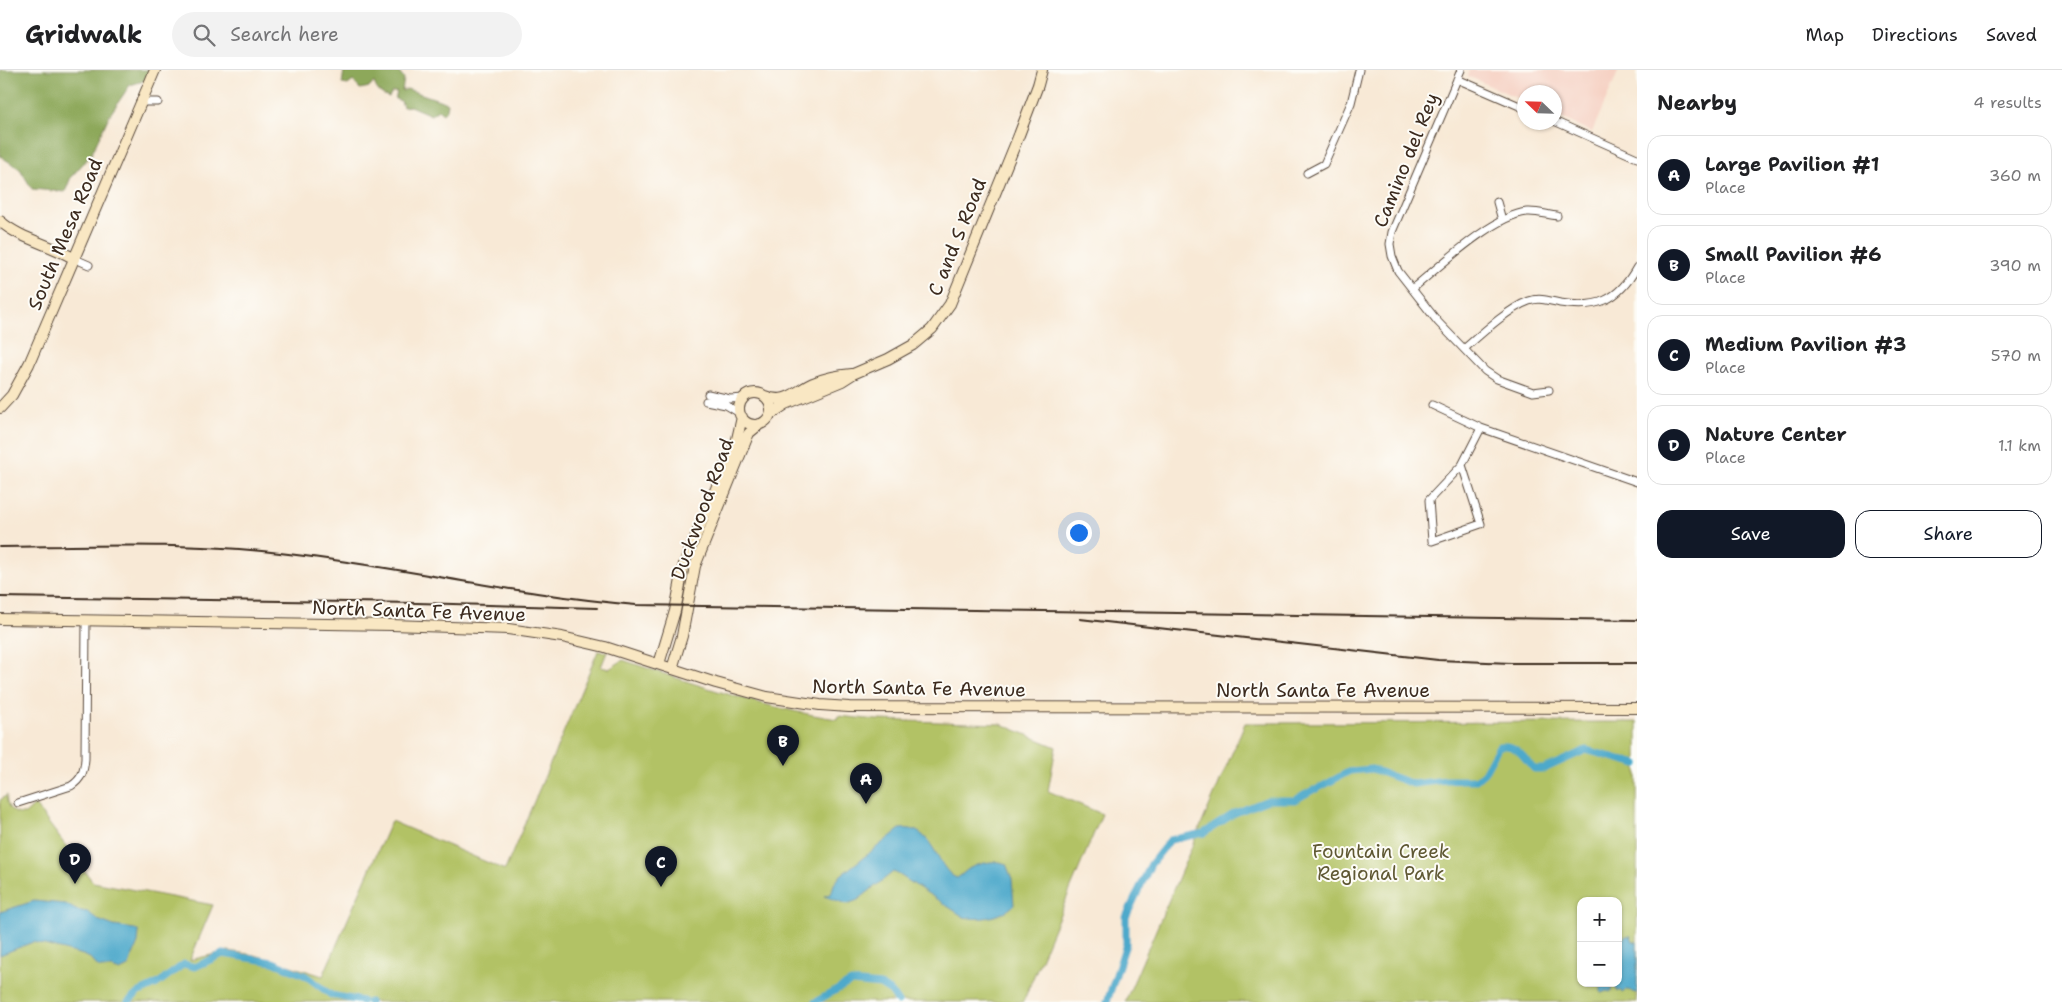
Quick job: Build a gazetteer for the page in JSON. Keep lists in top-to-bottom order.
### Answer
{
  "streets": {
    "main road": [
      "South Mesa Road",
      "C and S Road",
      "Duckwood Road",
      "North Santa Fe Avenue"
    ],
    "street": ["Camino del Rey"]
  },
  "crossings": [
    ["C and S Road", "Duckwood Road"],
    ["Duckwood Road", "North Santa Fe Avenue"]
  ],
  "parks": ["Fountain Creek Regional Park"],
  "north": "top left",
  "page": {
    "header": "Gridwalk",
    "search": "Search here",
    "nav": ["Map", "Directions", "Saved"],
    "heading": ["Nearby", "4 results"],
    "list": [
      {
        "mark": "A",
        "name": "Large Pavilion #1",
        "note": "Place",
        "value": "360 m"
      },
      {
        "mark": "B",
        "name": "Small Pavilion #6",
        "note": "Place",
        "value": "390 m"
      },
      {
        "mark": "C",
        "name": "Medium Pavilion #3",
        "note": "Place",
        "value": "570 m"
      },
      {
        "mark": "D",
        "name": "Nature Center",
        "note": "Place",
        "value": "1.1 km"
      }
    ],
    "buttons": ["Save", "Share"],
    "pins": [
      "B",
      "A",
      "D",
      "C"
    ],
    "map_buttons": ["+", "−"]
  }
}
